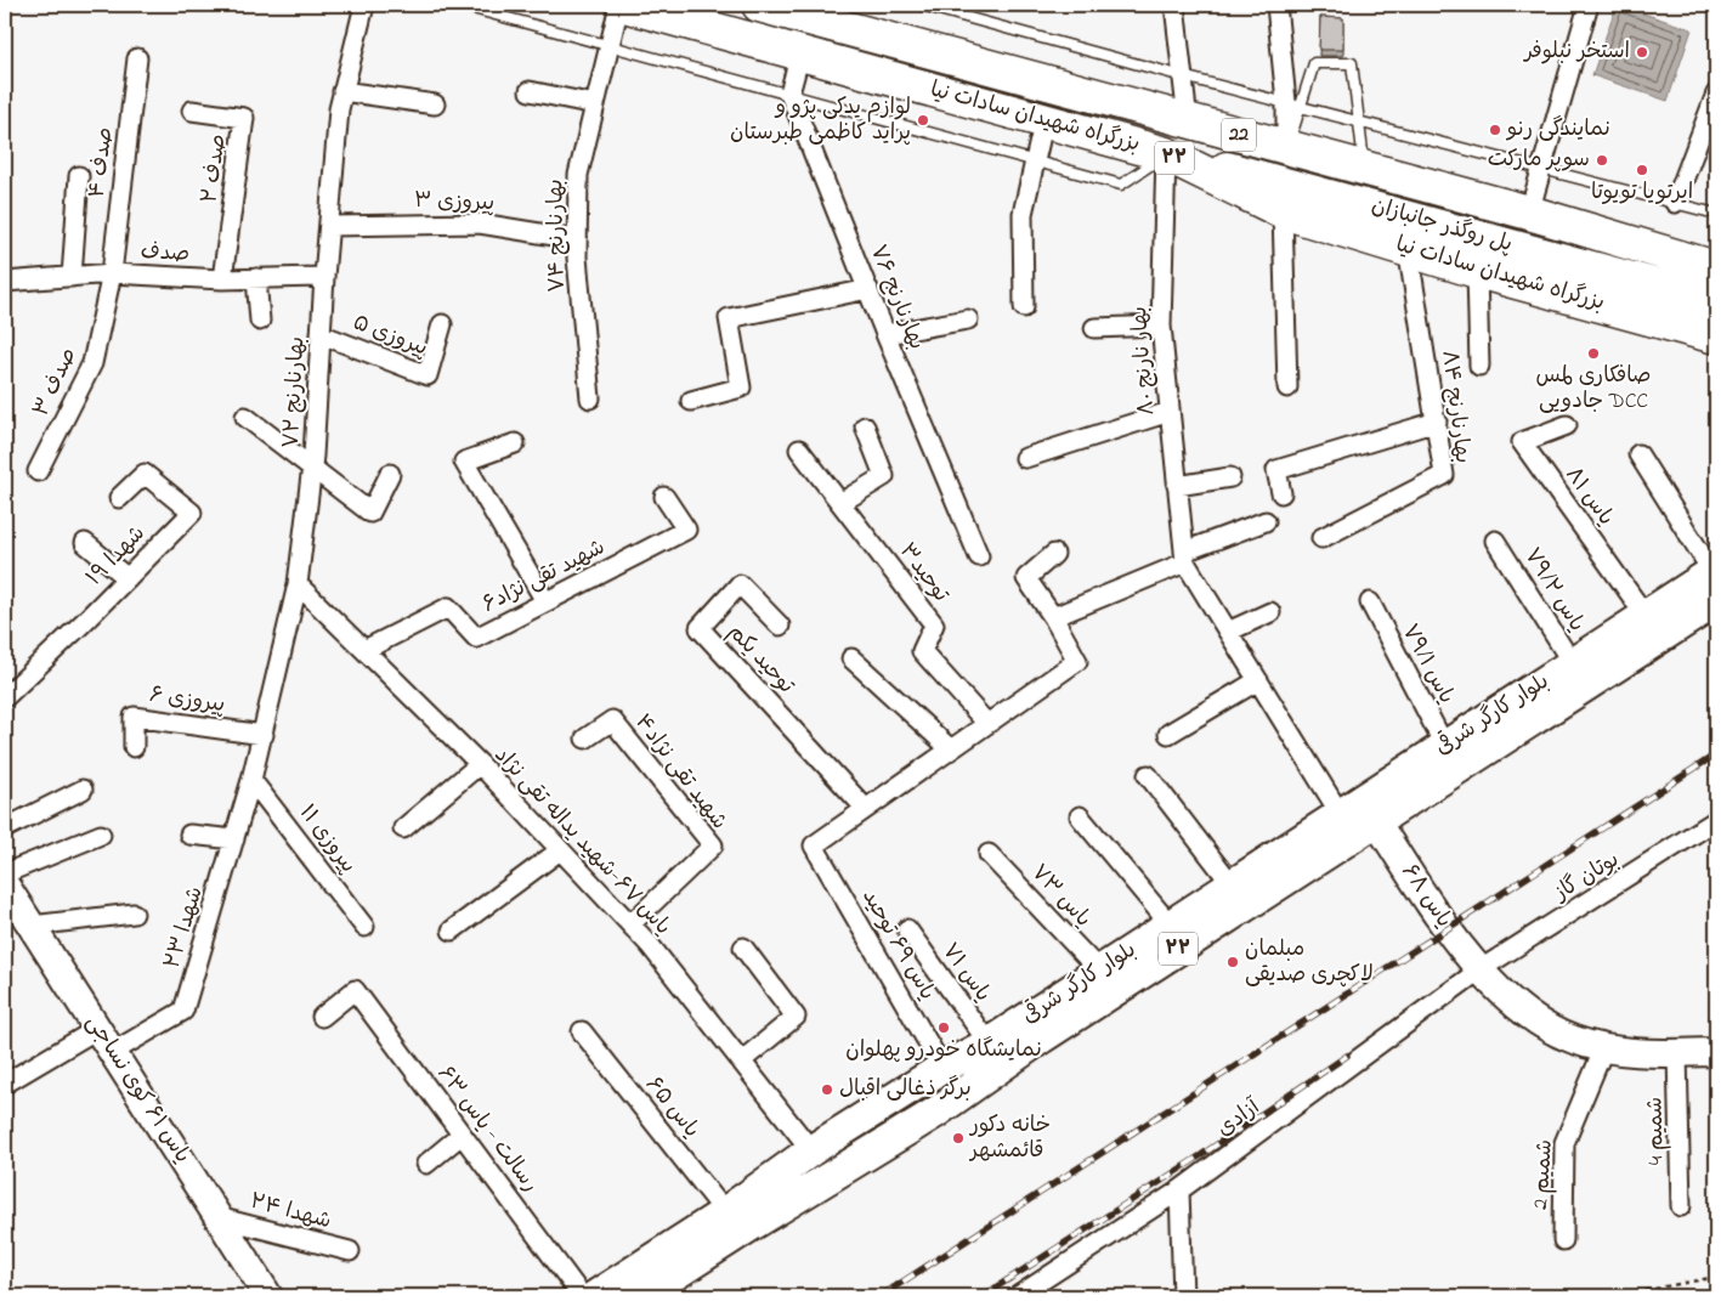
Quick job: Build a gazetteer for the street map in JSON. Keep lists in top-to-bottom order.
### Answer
{
  "streets": {
    "highway": [
      "بزرگراه شهیدان سادات نیا",
      "22",
      "۲۲",
      "پل روگذر جانبازان"
    ],
    "main road": ["بلوار کارگر شرقی"],
    "street": [
      "صدف ۴",
      "صدف ۲",
      "پیروزی ۳",
      "بهارنارنج ۷۴",
      "صدف",
      "بهارنارنج ۷۶",
      "پیروزی ۵",
      "بهار نارنج ۸۰",
      "صدف ۳",
      "بهارنارنج ۷۲",
      "بهارنارنج ۸۴",
      "یاس ۸۱",
      "شهدا ۱۹",
      "توحید۳",
      "شهید تقی نژاد۶",
      "یاس ۷۹/۲",
      "توحید یکم",
      "یاس ۷۹/۱",
      "پیروزی ۶",
      "شهید تقی نژاد۴",
      "پیروزی ۱۱",
      "یاس ۶۷-شهید یداله تقی نژاد",
      "بوتان گاز",
      "یاس ۷۳",
      "یاس ۶۸",
      "شهدا ۲۳",
      "یاس ۶۹ توحید",
      "یاس ۷۱",
      "یاس ۶۱ کوی نساجی",
      "یاس ۶۵",
      "آزادی",
      "رسالت - یاس ۶۳",
      "شمیم 4",
      "شمیم 2",
      "شهدا ۲۴"
    ]
  },
  "crossings": [
    ["بزرگراه شهیدان سادات نیا", "پل روگذر جانبازان"],
    ["بزرگراه شهیدان سادات نیا", "بهار نارنج ۸۰"],
    ["بزرگراه شهیدان سادات نیا", "بهارنارنج ۸۴"],
    ["صدف ۴", "صدف"],
    ["صدف ۴", "صدف ۳"],
    ["صدف ۲", "صدف"],
    ["پیروزی ۳", "بهارنارنج ۷۴"],
    ["پیروزی ۳", "بهارنارنج ۷۲"],
    ["پل روگذر جانبازان", "بهار نارنج ۸۰"],
    ["صدف", "صدف ۳"],
    ["صدف", "بهارنارنج ۷۲"],
    ["پیروزی ۵", "بهارنارنج ۷۲"],
    ["بهارنارنج ۷۲", "پیروزی ۶"],
    ["بهارنارنج ۷۲", "پیروزی ۱۱"],
    ["بهارنارنج ۷۲", "یاس ۶۷-شهید یداله تقی نژاد"],
    ["بهارنارنج ۷۲", "شهدا ۲۳"],
    ["یاس ۸۱", "بلوار کارگر شرقی"],
    ["شهید تقی نژاد۶", "یاس ۶۷-شهید یداله تقی نژاد"],
    ["یاس ۷۹/۲", "بلوار کارگر شرقی"],
    ["توحید یکم", "یاس ۶۹ توحید"],
    ["یاس ۷۹/۱", "بلوار کارگر شرقی"],
    ["بلوار کارگر شرقی", "یاس ۶۷-شهید یداله تقی نژاد"],
    ["بلوار کارگر شرقی", "یاس ۷۳"],
    ["بلوار کارگر شرقی", "یاس ۶۸"],
    ["بلوار کارگر شرقی", "یاس ۶۹ توحید"],
    ["بلوار کارگر شرقی", "یاس ۷۱"],
    ["بلوار کارگر شرقی", "یاس ۶۵"],
    ["شهید تقی نژاد۴", "یاس ۶۷-شهید یداله تقی نژاد"],
    ["پیروزی ۱۱", "شهدا ۲۳"],
    ["بوتان گاز", "یاس ۶۸"],
    ["بوتان گاز", "آزادی"],
    ["یاس ۶۸", "آزادی"],
    ["یاس ۶۸", "شمیم 4"],
    ["یاس ۶۸", "شمیم 2"],
    ["شهدا ۲۳", "یاس ۶۱ کوی نساجی"],
    ["یاس ۶۱ کوی نساجی", "شهدا ۲۴"]
  ],
  "places": [
    "استخر نبلوفر",
    "لوازم یدکی پژو و پراید کاظمی طبرستان",
    "نمایندگی رنو",
    "سوپر مارکت",
    "ایرتویا تویوتا",
    "صافکاری لمس جادویی DCC",
    "مبلمان لاکچری صدیقی",
    "نمایشگاه خودرو پهلوان",
    "برگر ذغالی اقبال",
    "خانه دکور قائمشهر"
  ]
}
